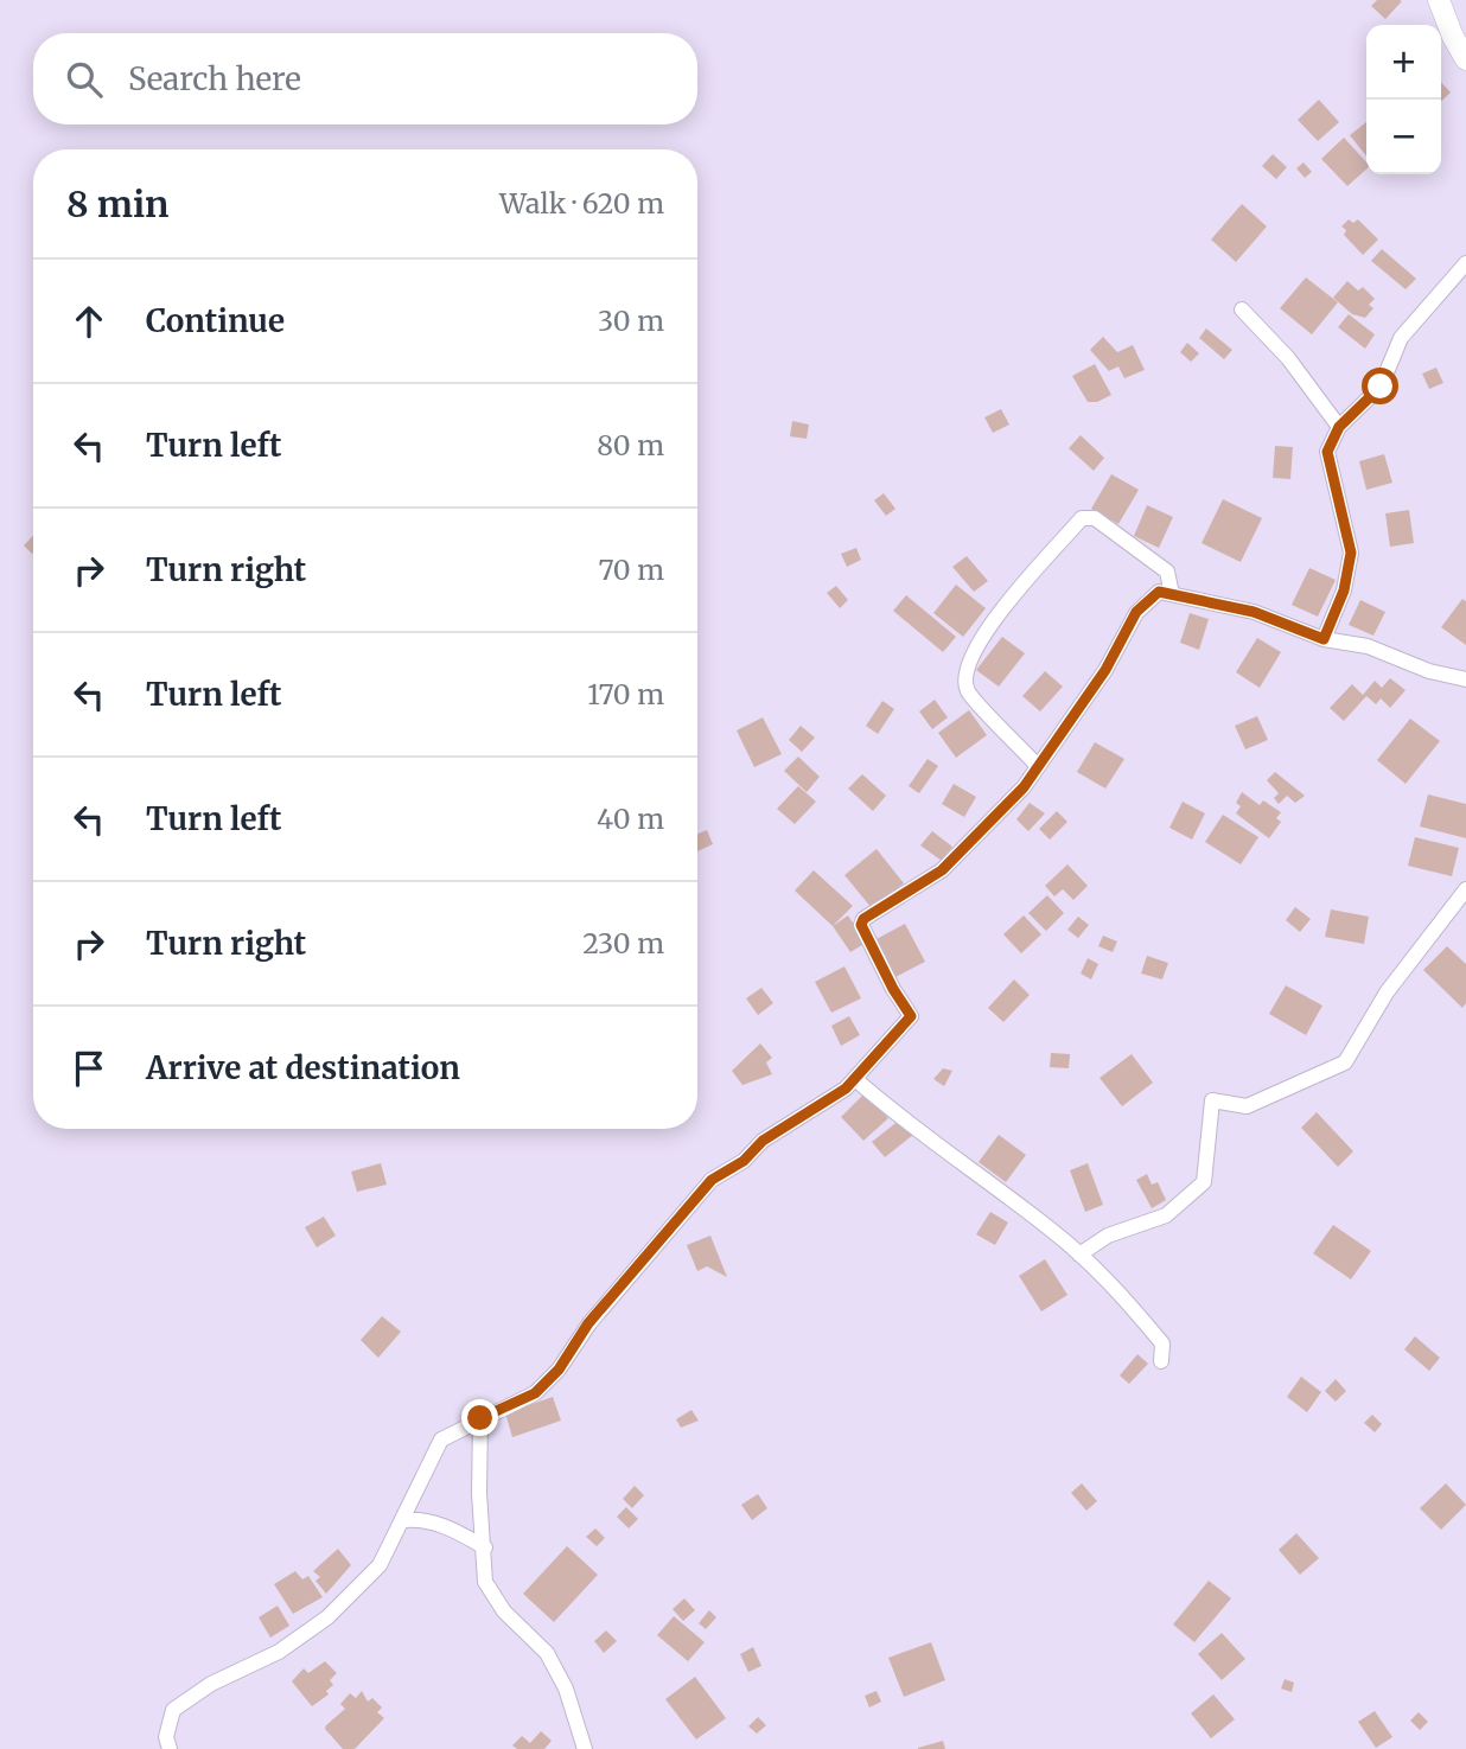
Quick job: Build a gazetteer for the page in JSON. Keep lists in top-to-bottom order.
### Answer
{
  "page": {
    "map_buttons": ["+", "−"],
    "search": "Search here",
    "heading": ["8 min", "Walk · 620 m"],
    "list": [
      ["Continue", "30 m"],
      ["Turn left", "80 m"],
      ["Turn right", "70 m"],
      ["Turn left", "170 m"],
      ["Turn left", "40 m"],
      ["Turn right", "230 m"],
      "Arrive at destination"
    ]
  }
}
